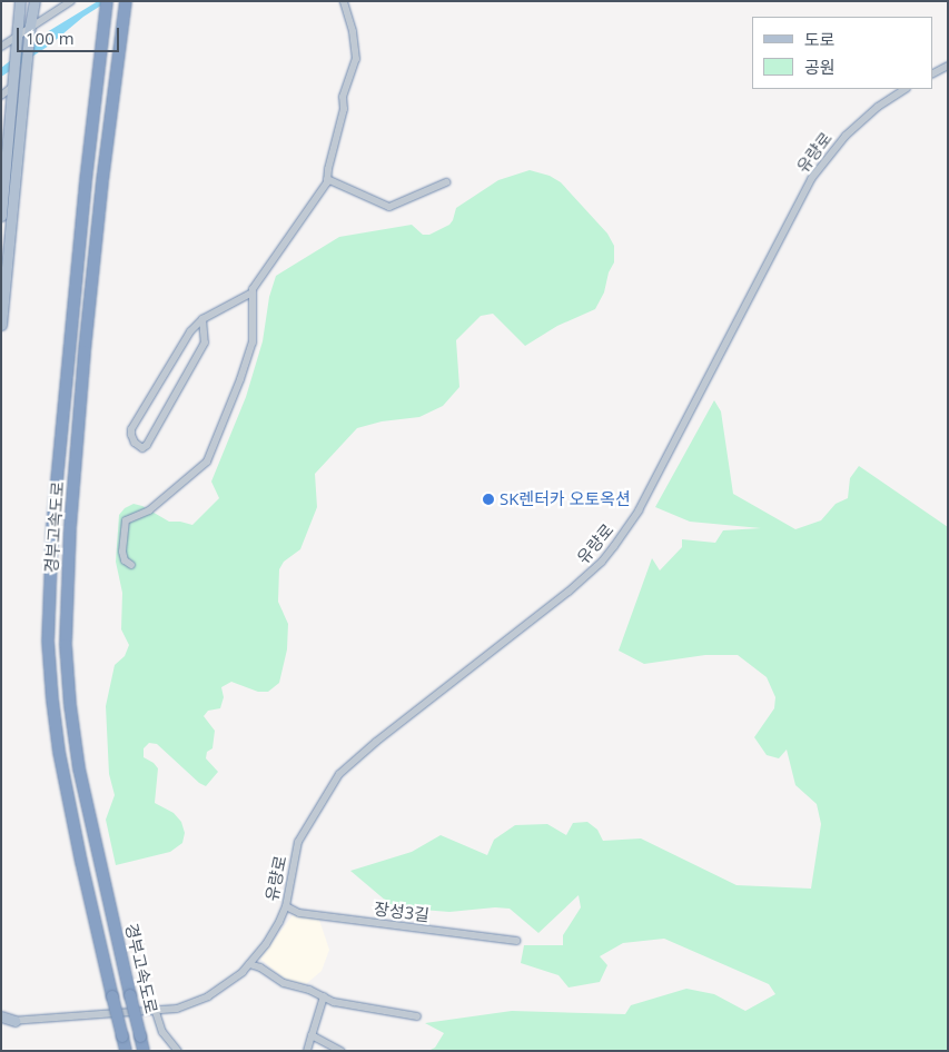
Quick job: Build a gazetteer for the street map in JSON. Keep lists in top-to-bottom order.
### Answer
{
  "streets": {
    "highway": ["경부고속도로"],
    "street": ["유량로", "장성3길"]
  },
  "crossings": [
    ["유량로", "장성3길"]
  ],
  "places": ["SK렌터카 오토옥션"],
  "legend": ["도로", "공원"],
  "scale_bar": "100 m"
}
